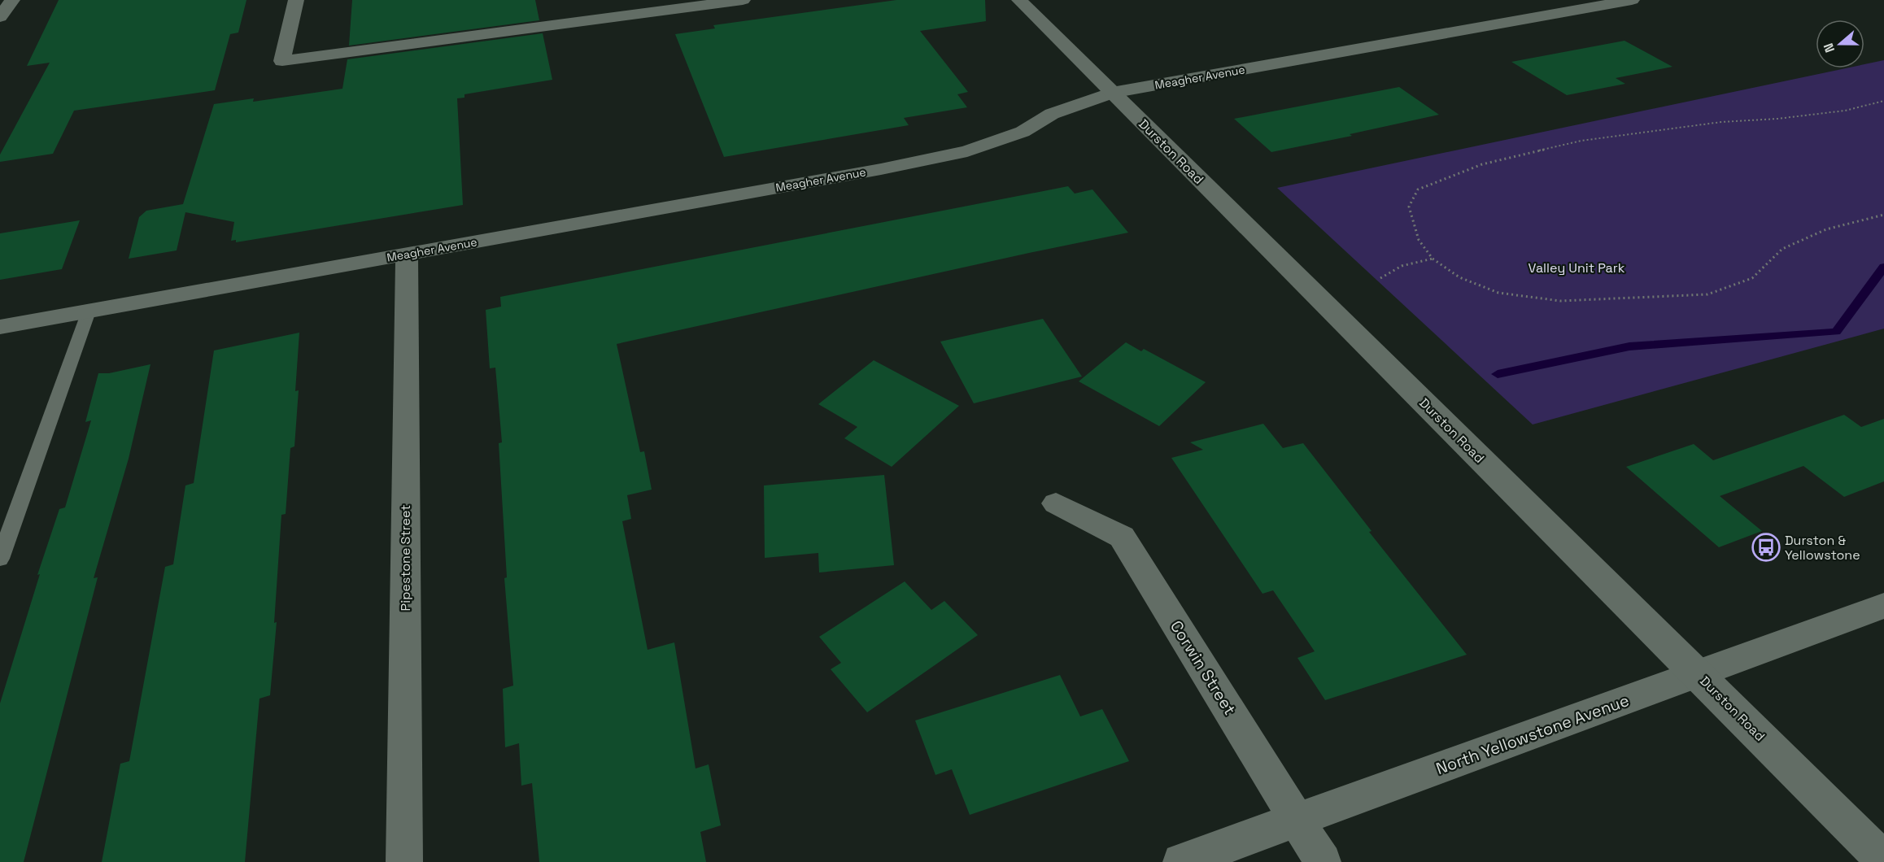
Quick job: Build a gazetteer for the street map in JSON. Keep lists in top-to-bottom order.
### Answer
{
  "streets": {
    "street": [
      "Meagher Avenue",
      "Durston Road",
      "Pipestone Street",
      "Corwin Street",
      "North Yellowstone Avenue"
    ]
  },
  "crossings": [
    ["Meagher Avenue", "Durston Road"],
    ["Meagher Avenue", "Pipestone Street"],
    ["Durston Road", "North Yellowstone Avenue"],
    ["Corwin Street", "North Yellowstone Avenue"]
  ],
  "parks": ["Valley Unit Park"],
  "places": {
    "bus stop": ["Durston & Yellowstone"]
  },
  "north": "left"
}
